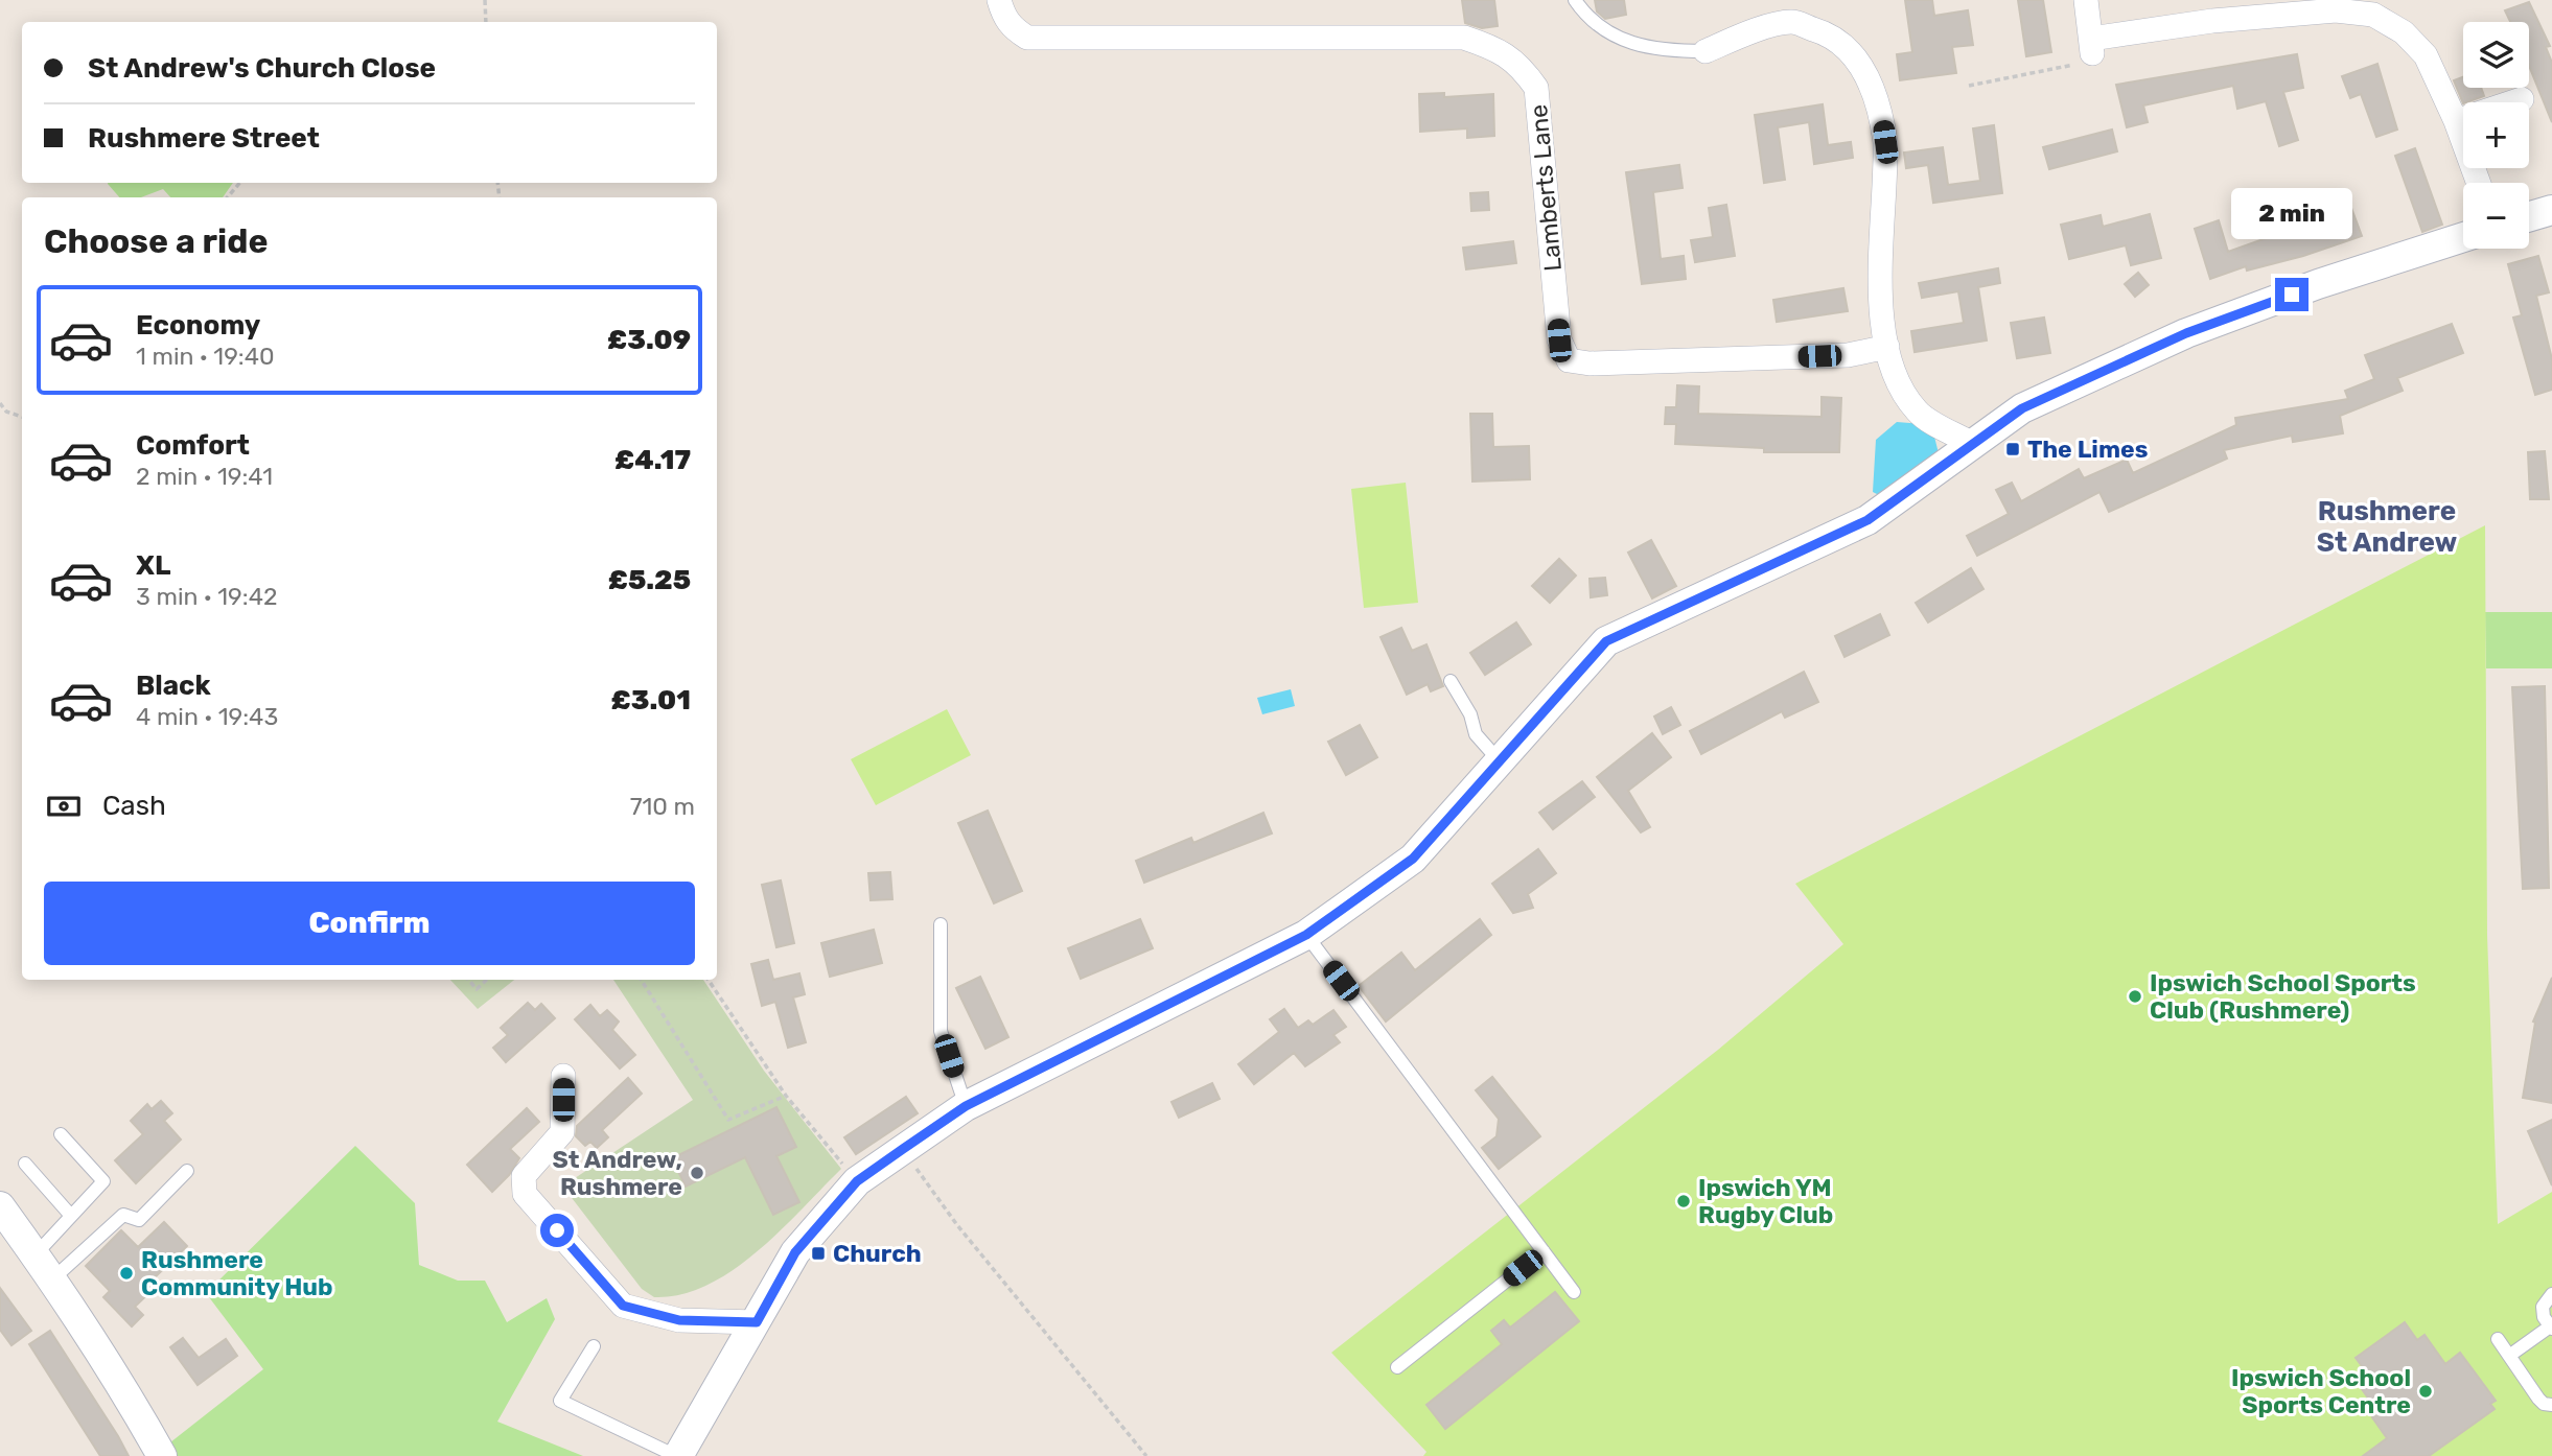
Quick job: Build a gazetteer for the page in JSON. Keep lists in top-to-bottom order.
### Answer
{
  "streets": {
    "street": ["Lamberts Lane"]
  },
  "districts": ["Rushmere St Andrew"],
  "places": {
    "transit": ["The Limes", "Church"],
    "other": [
      "Ipswich School Sports Club (Rushmere)",
      "St Andrew, Rushmere",
      "Ipswich YM Rugby Club",
      "Rushmere Community Hub",
      "Ipswich School Sports Centre"
    ]
  },
  "page": {
    "map_buttons": ["+", "−"],
    "banner": ["St Andrew's Church Close", "Rushmere Street"],
    "bubble": "2 min",
    "heading": "Choose a ride",
    "list": [
      {
        "name": "Economy",
        "note": "1 min · 19:40",
        "value": "£3.09"
      },
      {
        "name": "Comfort",
        "note": "2 min · 19:41",
        "value": "£4.17"
      },
      {
        "name": "XL",
        "note": "3 min · 19:42",
        "value": "£5.25"
      },
      {
        "name": "Black",
        "note": "4 min · 19:43",
        "value": "£3.01"
      }
    ],
    "pay": ["Cash", "710 m"],
    "buttons": "Confirm"
  }
}
